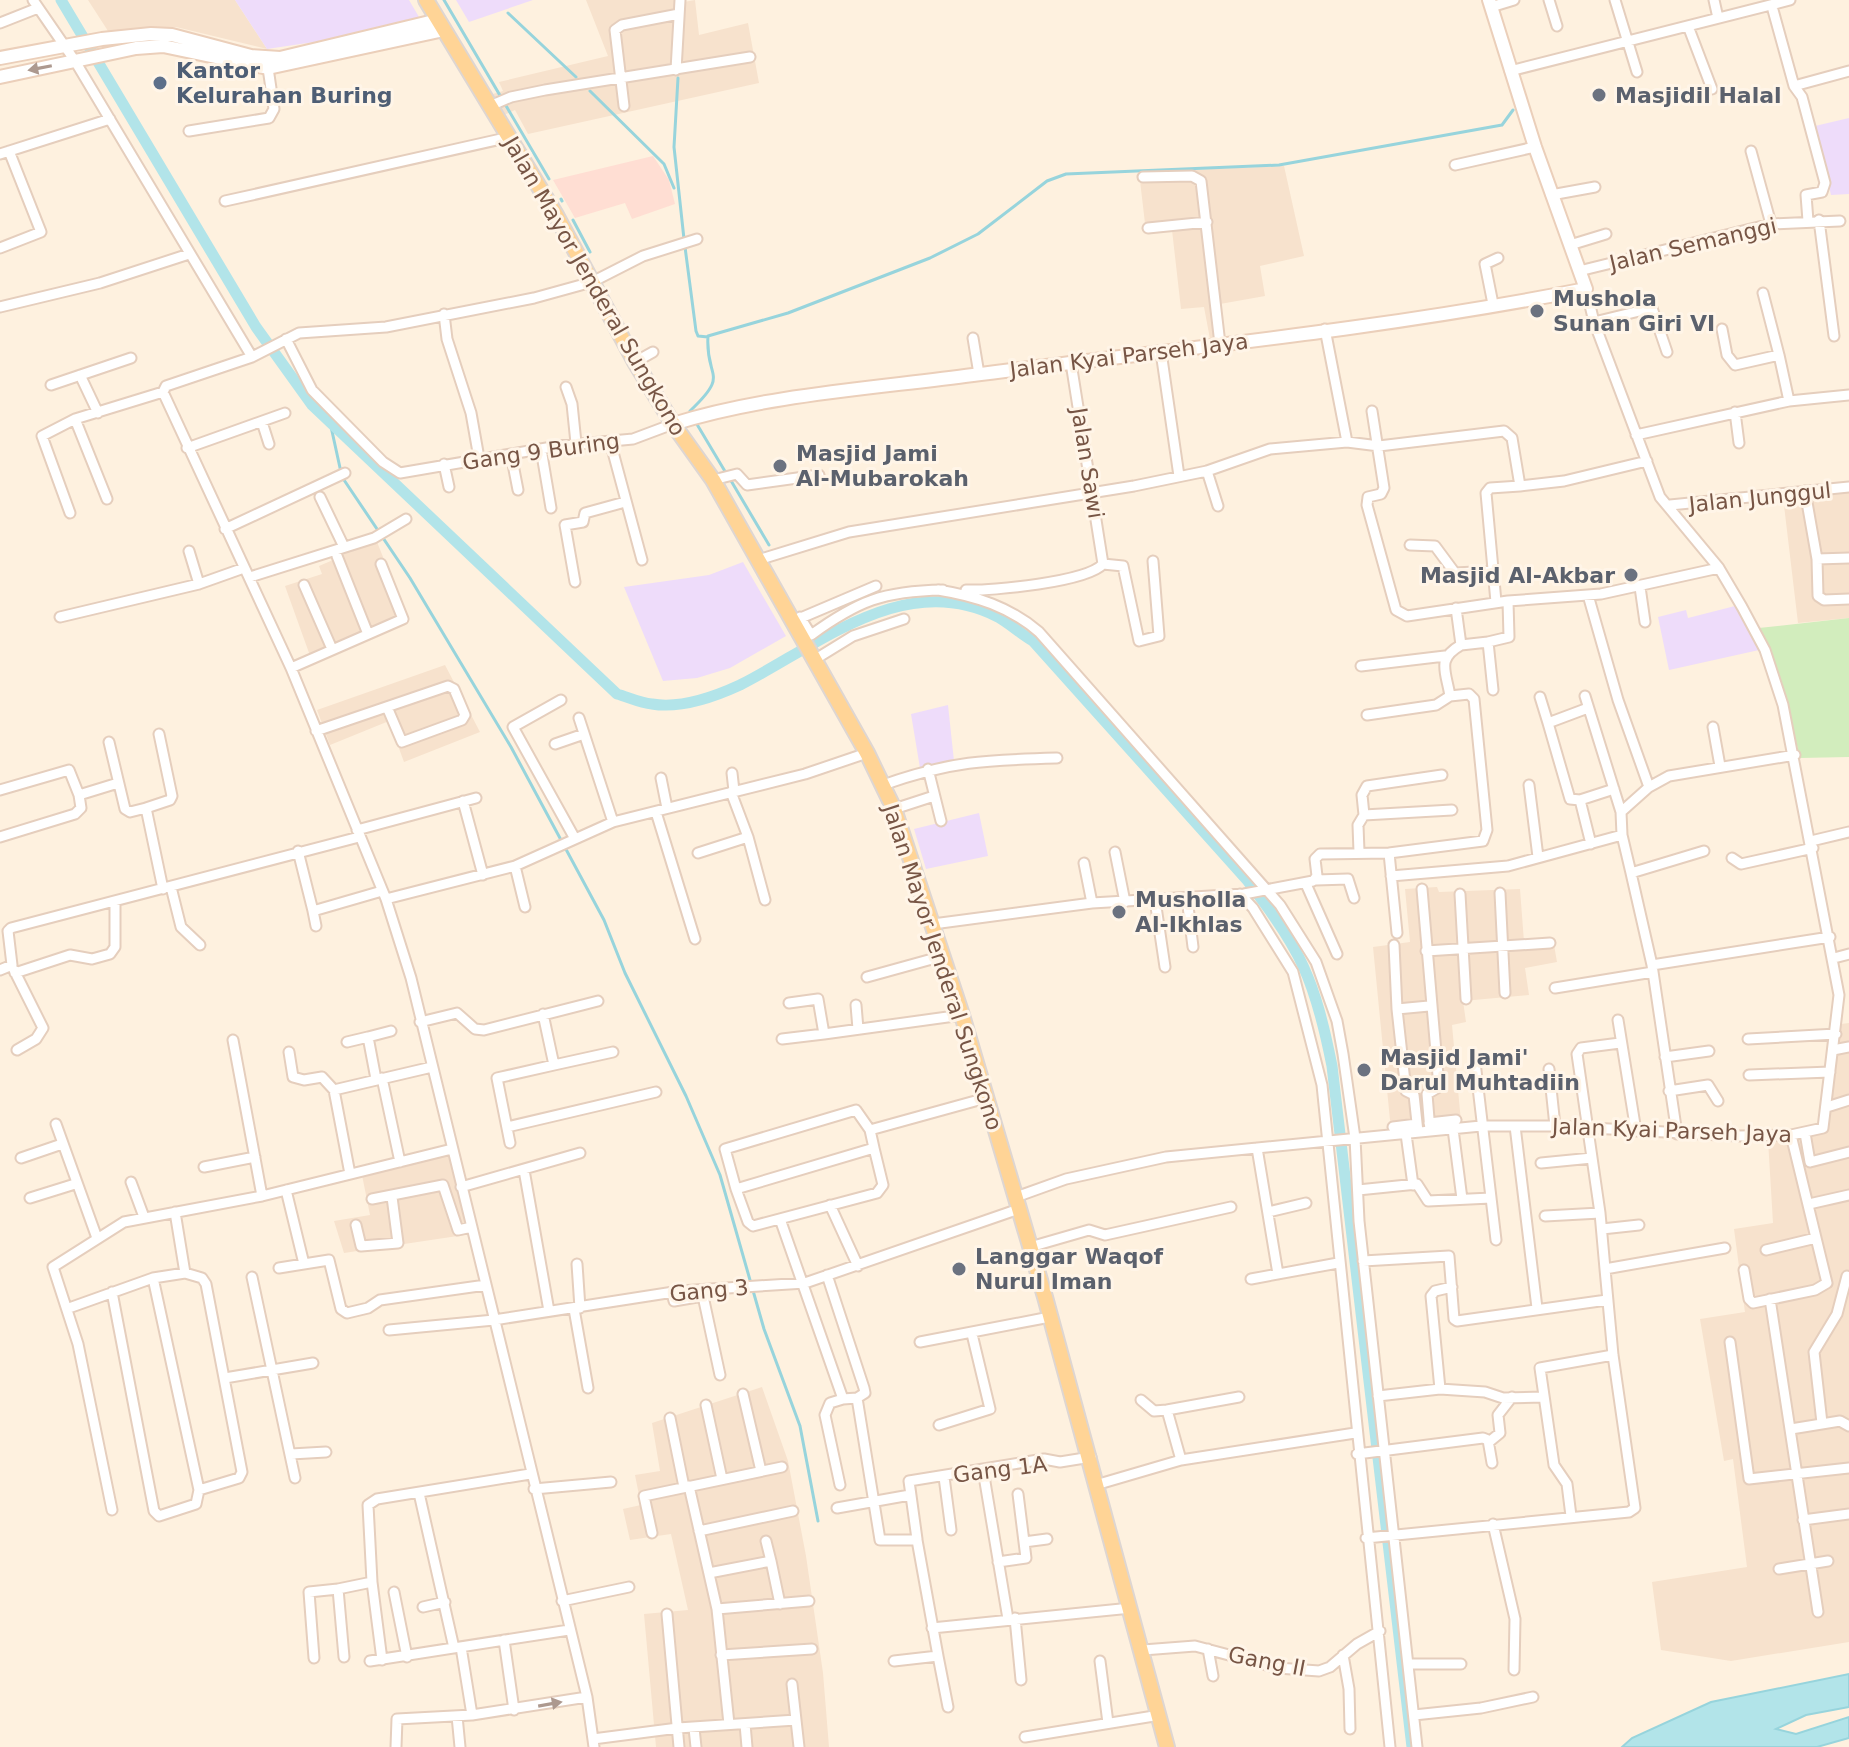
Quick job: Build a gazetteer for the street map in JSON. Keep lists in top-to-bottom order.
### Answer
{
  "streets": {
    "main road": ["Jalan Mayor Jenderal Sungkono", "Jalan Kyai Parseh Jaya"],
    "street": [
      "Jalan Semanggi",
      "Gang 9 Buring",
      "Jalan Sawi",
      "Jalan Junggul",
      "Gang 3",
      "Gang 1A",
      "Gang II"
    ]
  },
  "crossings": [
    ["Jalan Mayor Jenderal Sungkono", "Jalan Kyai Parseh Jaya"],
    ["Jalan Mayor Jenderal Sungkono", "Gang 9 Buring"],
    ["Jalan Mayor Jenderal Sungkono", "Gang 3"],
    ["Jalan Mayor Jenderal Sungkono", "Gang 1A"],
    ["Jalan Mayor Jenderal Sungkono", "Gang II"],
    ["Jalan Kyai Parseh Jaya", "Gang 9 Buring"],
    ["Jalan Kyai Parseh Jaya", "Jalan Sawi"],
    ["Jalan Kyai Parseh Jaya", "Gang 3"]
  ],
  "places": [
    "Kantor Kelurahan Buring",
    "Masjidil Halal",
    "Mushola Sunan Giri VI",
    "Masjid Jami Al-Mubarokah",
    "Masjid Al-Akbar",
    "Musholla Al-Ikhlas",
    "Masjid Jami' Darul Muhtadiin",
    "Langgar Waqof Nurul Iman"
  ]
}
